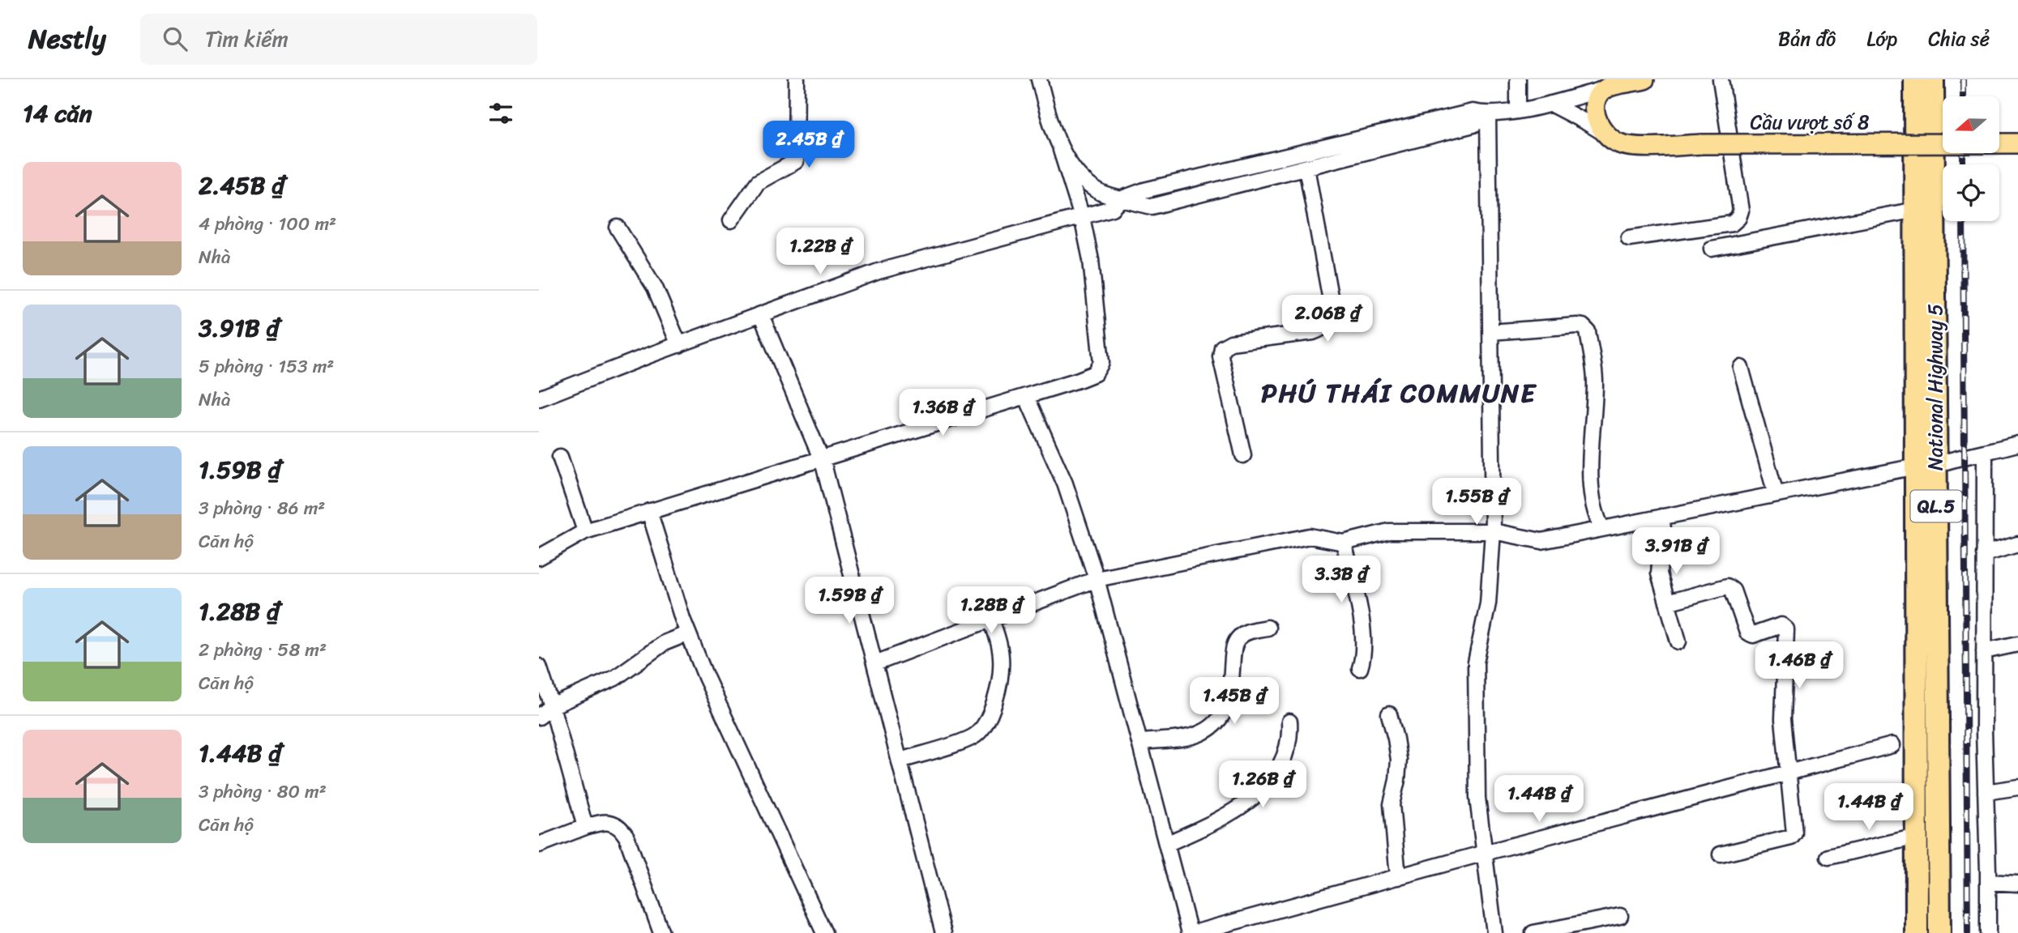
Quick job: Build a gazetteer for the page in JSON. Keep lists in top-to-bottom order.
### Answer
{
  "streets": {
    "highway": ["National Highway 5", "QL.5"],
    "main road": ["Cầu vượt số 8"]
  },
  "districts": ["PHÚ THÁI COMMUNE"],
  "north": "left",
  "page": {
    "header": "Nestly",
    "search": "Tìm kiếm",
    "nav": ["Bản đồ", "Lớp", "Chia sẻ"],
    "heading": "14 căn",
    "price": [
      "2.45B ₫",
      "1.22B ₫",
      "2.06B ₫",
      "1.36B ₫",
      "1.55B ₫",
      "3.91B ₫",
      "3.3B ₫",
      "1.59B ₫",
      "1.28B ₫",
      "1.46B ₫",
      "1.45B ₫",
      "1.26B ₫",
      "1.44B ₫",
      "1.44B ₫"
    ],
    "list": [
      {
        "name": "2.45B ₫",
        "note": "4 phòng · 100 m² · Nhà"
      },
      {
        "name": "3.91B ₫",
        "note": "5 phòng · 153 m² · Nhà"
      },
      {
        "name": "1.59B ₫",
        "note": "3 phòng · 86 m² · Căn hộ"
      },
      {
        "name": "1.28B ₫",
        "note": "2 phòng · 58 m² · Căn hộ"
      },
      {
        "name": "1.44B ₫",
        "note": "3 phòng · 80 m² · Căn hộ"
      }
    ]
  }
}
